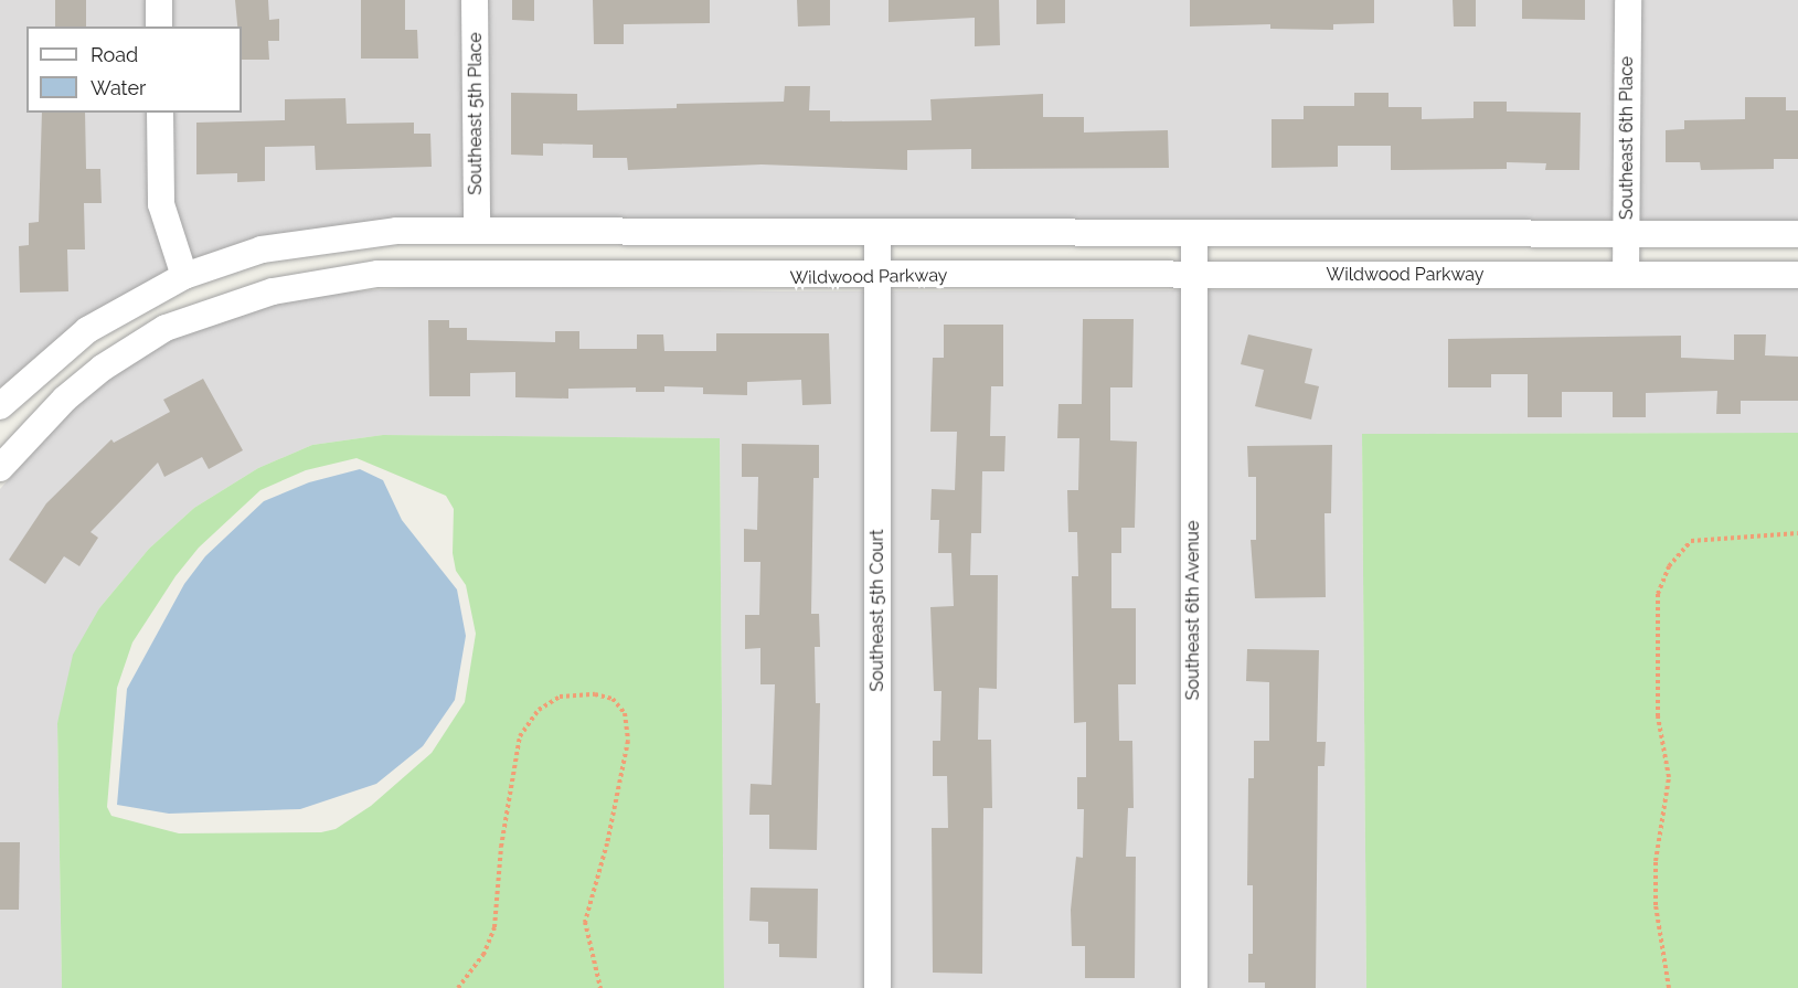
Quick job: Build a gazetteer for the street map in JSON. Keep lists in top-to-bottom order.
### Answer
{
  "streets": {
    "street": [
      "Southeast 5th Place",
      "Southeast 6th Place",
      "Wildwood Parkway",
      "Southeast 5th Court",
      "Southeast 6th Avenue"
    ]
  },
  "crossings": [
    ["Southeast 6th Place", "Wildwood Parkway"],
    ["Wildwood Parkway", "Southeast 5th Court"],
    ["Wildwood Parkway", "Southeast 6th Avenue"]
  ],
  "legend": ["Road", "Water"]
}
